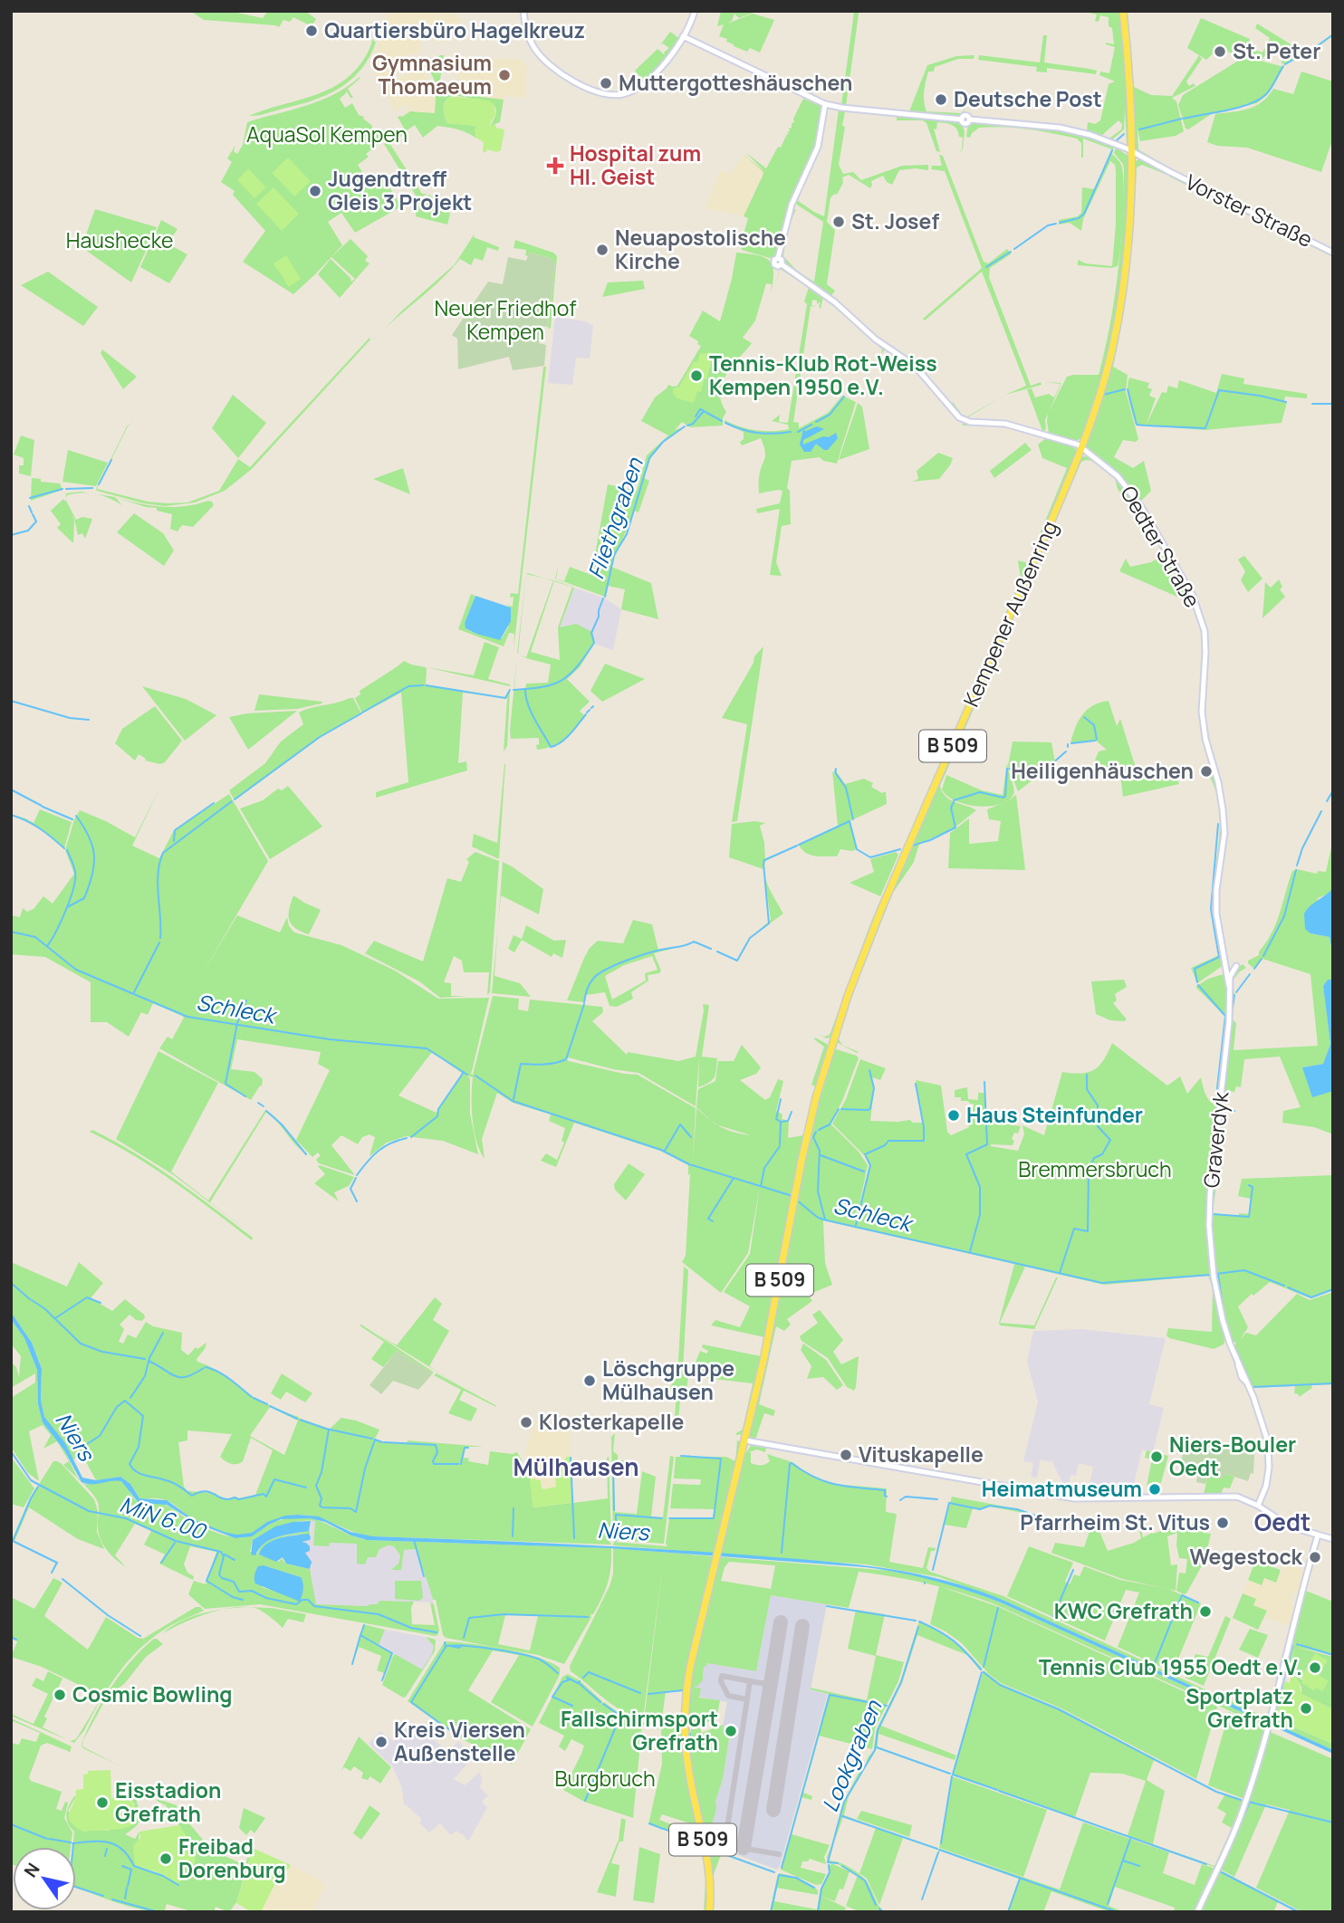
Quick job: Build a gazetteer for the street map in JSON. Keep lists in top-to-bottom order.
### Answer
{
  "streets": {
    "main road": [
      "Vorster Straße",
      "Oedter Straße",
      "Kempener Außenring",
      "B 509",
      "Graverdyk"
    ]
  },
  "crossings": [
    ["Vorster Straße", "Oedter Straße"],
    ["Vorster Straße", "Kempener Außenring"],
    ["Oedter Straße", "Kempener Außenring"],
    ["Oedter Straße", "Graverdyk"],
    ["Kempener Außenring", "B 509"]
  ],
  "districts": ["Mülhausen", "Oedt"],
  "water": [
    "Fliethgraben",
    "Schleck",
    "Niers",
    "MiN 6.00",
    "Lookgraben"
  ],
  "parks": [
    "AquaSol Kempen",
    "Haushecke",
    "Neuer Friedhof Kempen",
    "Bremmersbruch",
    "Burgbruch"
  ],
  "places": {
    "other": [
      "Quartiersbüro Hagelkreuz",
      "St. Peter",
      "Gymnasium Thomaeum",
      "Muttergotteshäuschen",
      "Deutsche Post",
      "Jugendtreff Gleis 3 Projekt",
      "St. Josef",
      "Neuapostolische Kirche",
      "Tennis-Klub Rot-Weiss Kempen 1950 e.V.",
      "Heiligenhäuschen",
      "Haus Steinfunder",
      "Löschgruppe Mülhausen",
      "Klosterkapelle",
      "Vituskapelle",
      "Niers-Bouler Oedt",
      "Heimatmuseum",
      "Pfarrheim St. Vitus",
      "Wegestock",
      "KWC Grefrath",
      "Tennis Club 1955 Oedt e.V.",
      "Cosmic Bowling",
      "Sportplatz Grefrath",
      "Fallschirmsport Grefrath",
      "Kreis Viersen Außenstelle",
      "Eisstadion Grefrath",
      "Freibad Dorenburg"
    ],
    "health": ["Hospital zum Hl. Geist"]
  },
  "north": "top left"
}
